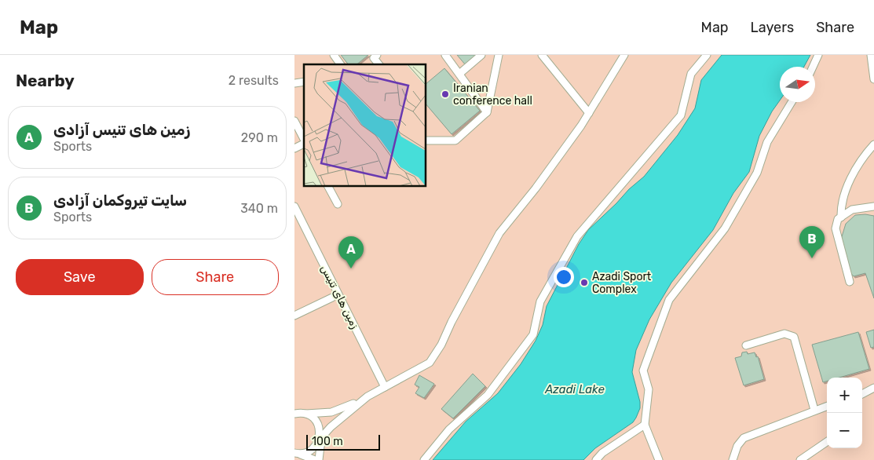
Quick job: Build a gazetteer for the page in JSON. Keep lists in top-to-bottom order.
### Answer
{
  "streets": {
    "lane": ["زمین های تنیس"]
  },
  "water": ["Azadi Lake"],
  "places": ["Iranian conference hall", "Azadi Sport Complex"],
  "scale_bar": "100 m",
  "north": "right",
  "page": {
    "header": "Map",
    "nav": ["Map", "Layers", "Share"],
    "heading": ["Nearby", "2 results"],
    "list": [
      {
        "mark": "A",
        "name": "زمین های تنیس آزادی",
        "note": "Sports",
        "value": "290 m"
      },
      {
        "mark": "B",
        "name": "سایت تیروکمان آزادی",
        "note": "Sports",
        "value": "340 m"
      }
    ],
    "pins": ["B", "A"],
    "buttons": ["Save", "Share"],
    "map_buttons": ["+", "−"],
    "scale": "100 m"
  }
}
